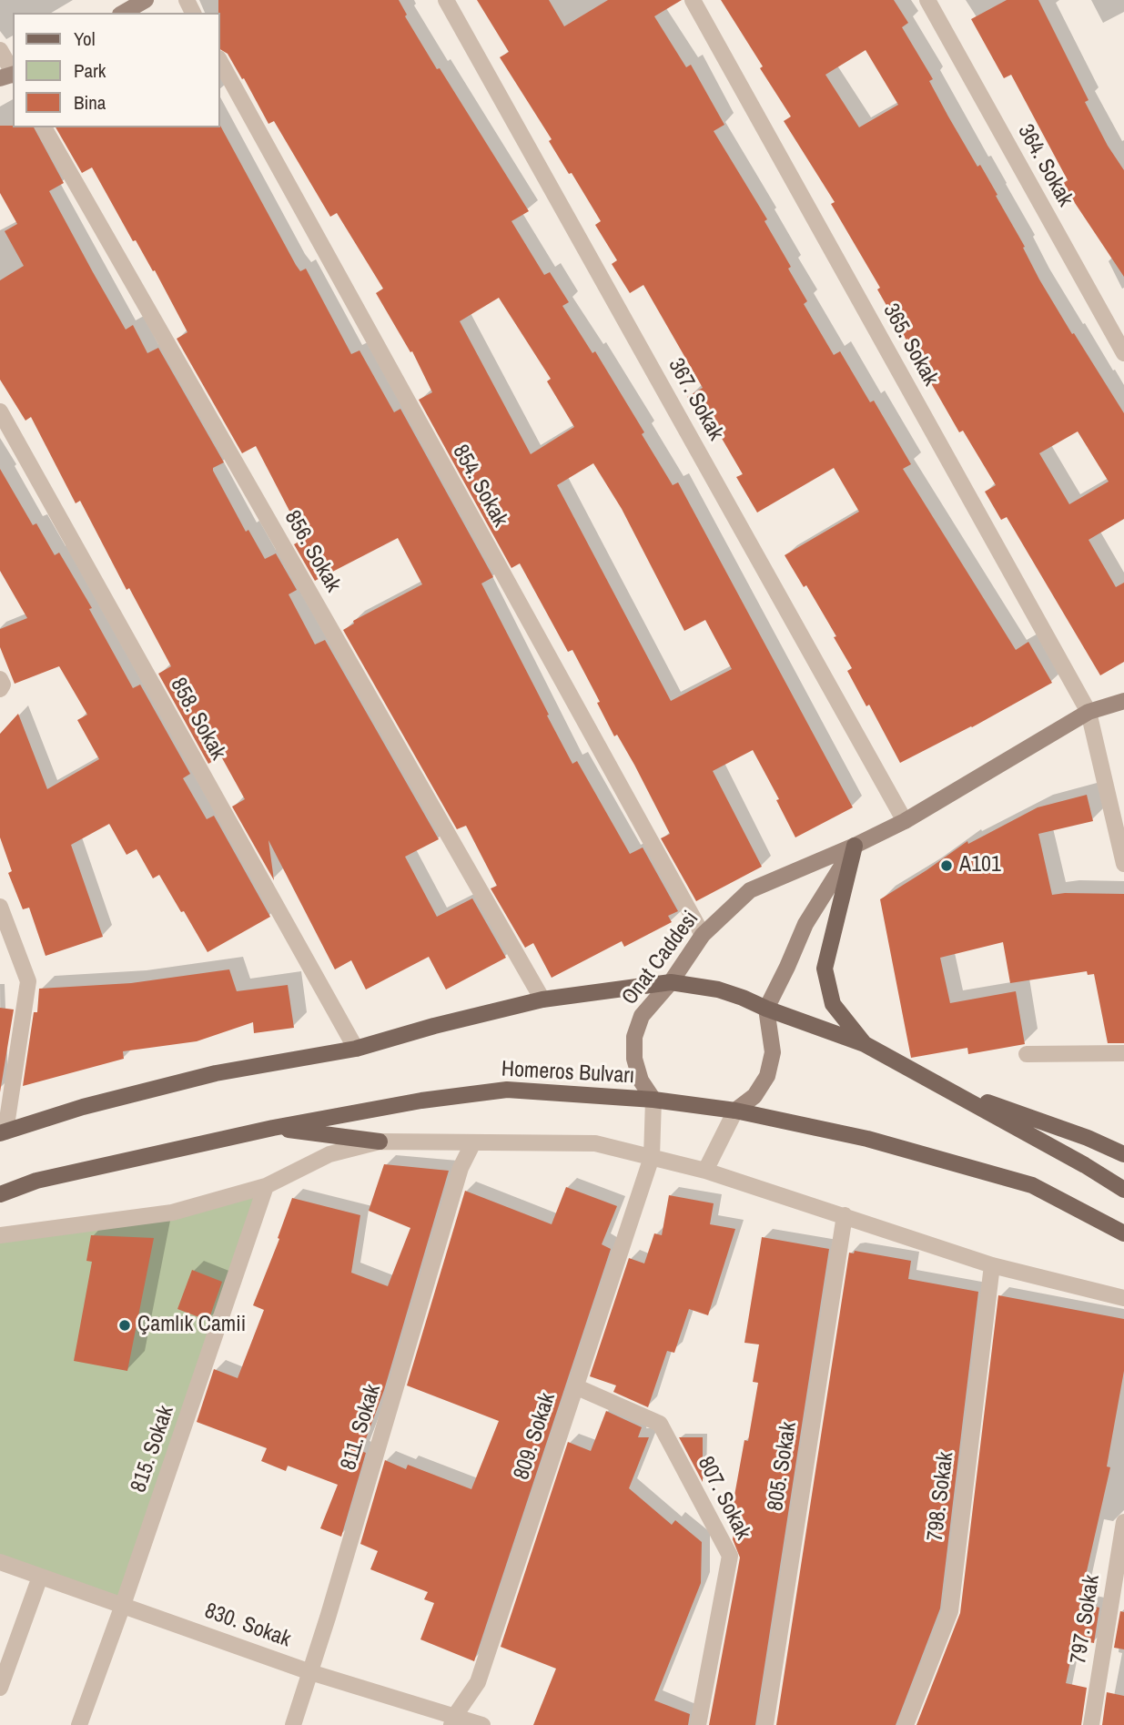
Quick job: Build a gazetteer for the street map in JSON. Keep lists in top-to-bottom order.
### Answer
{
  "streets": {
    "main road": ["Onat Caddesi", "Homeros Bulvarı"],
    "street": [
      "364. Sokak",
      "365. Sokak",
      "367. Sokak",
      "854. Sokak",
      "856. Sokak",
      "858. Sokak",
      "811. Sokak",
      "809. Sokak",
      "815. Sokak",
      "805. Sokak",
      "798. Sokak",
      "807. Sokak",
      "797. Sokak",
      "830. Sokak"
    ]
  },
  "crossings": [
    ["365. Sokak", "Onat Caddesi"],
    ["367. Sokak", "Onat Caddesi"],
    ["854. Sokak", "Onat Caddesi"],
    ["Onat Caddesi", "Homeros Bulvarı"],
    ["Onat Caddesi", "809. Sokak"],
    ["Homeros Bulvarı", "809. Sokak"],
    ["811. Sokak", "830. Sokak"],
    ["809. Sokak", "807. Sokak"],
    ["809. Sokak", "830. Sokak"],
    ["815. Sokak", "830. Sokak"]
  ],
  "places": ["A101", "Çamlık Camii"],
  "legend": ["Yol", "Park", "Bina"]
}
